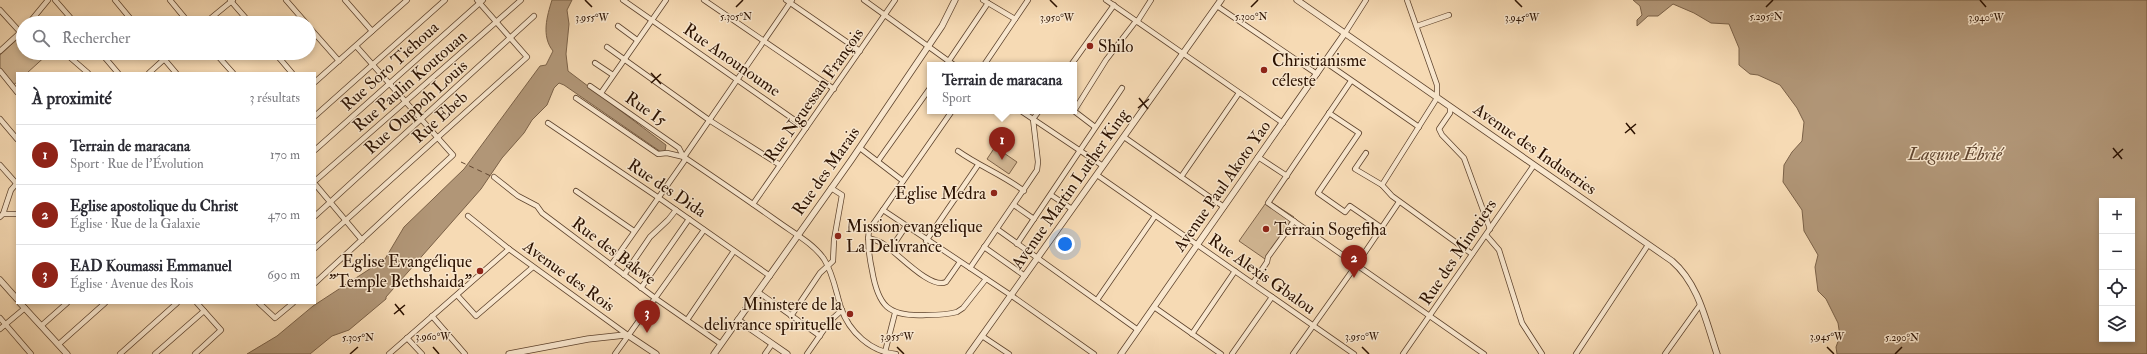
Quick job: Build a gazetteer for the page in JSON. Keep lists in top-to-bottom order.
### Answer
{
  "streets": {
    "street": [
      "Rue Anounoume",
      "Rue Soro Tiehoua",
      "Rue Paulin Koutouan",
      "Rue Nguessan François",
      "Rue Ouppoh Louis",
      "Rue I5",
      "Rue Ebeb",
      "Avenue des Industries",
      "Rue des Marais",
      "Avenue Paul Akoto Yao",
      "Rue des Dida",
      "Avenue Martin Luther King",
      "Rue des Bakwe",
      "Rue des Minotiers",
      "Rue Alexis Gbalou",
      "Avenue des Rois"
    ]
  },
  "crossings": [
    ["Rue Anounoume", "Rue Nguessan François"],
    ["Rue Soro Tiehoua", "Rue Ebeb"],
    ["Rue Paulin Koutouan", "Rue Ebeb"],
    ["Rue Ouppoh Louis", "Rue Ebeb"],
    ["Avenue des Industries", "Avenue Paul Akoto Yao"],
    ["Avenue des Industries", "Rue des Minotiers"],
    ["Rue des Marais", "Rue des Dida"],
    ["Rue des Marais", "Rue des Bakwe"],
    ["Avenue Paul Akoto Yao", "Rue Alexis Gbalou"],
    ["Avenue Martin Luther King", "Rue Alexis Gbalou"]
  ],
  "water": ["Lagune Ébrié"],
  "places": [
    "Shilo",
    "Christianisme céleste",
    "Eglise Medra",
    "Terrain Sogefiha",
    "Mission evangelique La Delivrance",
    "Eglise Evangélique \"Temple Bethshaida\"",
    "Ministere de la delivrance spirituelle"
  ],
  "page": {
    "search": "Rechercher",
    "popup": ["Terrain de maracana", "Sport"],
    "heading": ["À proximité", "3 résultats"],
    "list": [
      {
        "mark": "1",
        "name": "Terrain de maracana",
        "note": "Sport · Rue de l'Évolution",
        "value": "170 m"
      },
      {
        "mark": "2",
        "name": "Eglise apostolique du Christ",
        "note": "Église · Rue de la Galaxie",
        "value": "470 m"
      },
      {
        "mark": "3",
        "name": "EAD Koumassi Emmanuel",
        "note": "Église · Avenue des Rois",
        "value": "690 m"
      }
    ],
    "pins": ["1", "2", "3"],
    "map_buttons": ["+", "−"]
  },
  "coordinates": [
    "5.305°N",
    "5.300°N",
    "5.295°N",
    "3.955°W",
    "3.950°W",
    "3.945°W",
    "3.940°W",
    "3.960°W",
    "5.290°N"
  ]
}
